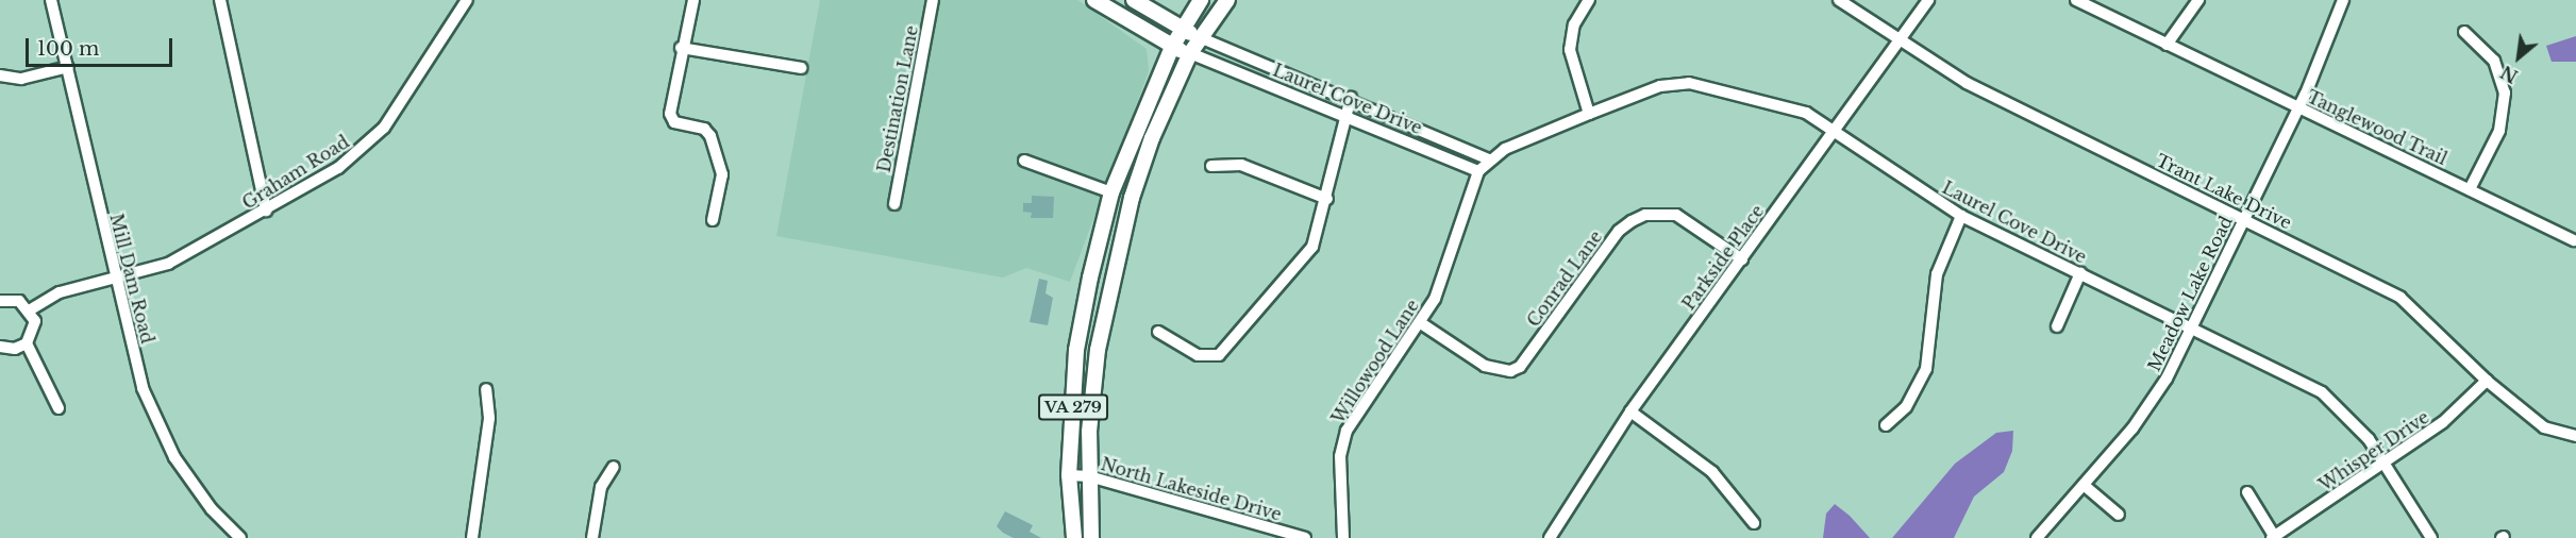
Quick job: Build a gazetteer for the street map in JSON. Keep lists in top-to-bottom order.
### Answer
{
  "streets": {
    "main road": ["VA 279"],
    "street": [
      "Destination Lane",
      "Laurel Cove Drive",
      "Tanglewood Trail",
      "Graham Road",
      "Trant Lake Drive",
      "Parkside Place",
      "Mill Dam Road",
      "Conrad Lane",
      "Meadow Lake Road",
      "Willowood Lane",
      "Whisper Drive",
      "North Lakeside Drive"
    ]
  },
  "crossings": [
    ["Laurel Cove Drive", "Parkside Place"],
    ["Laurel Cove Drive", "Meadow Lake Road"],
    ["Laurel Cove Drive", "Willowood Lane"],
    ["Laurel Cove Drive", "VA 279"],
    ["Laurel Cove Drive", "Whisper Drive"],
    ["Tanglewood Trail", "Meadow Lake Road"],
    ["Graham Road", "Mill Dam Road"],
    ["Trant Lake Drive", "Parkside Place"],
    ["Trant Lake Drive", "Meadow Lake Road"],
    ["Trant Lake Drive", "Whisper Drive"],
    ["Parkside Place", "Conrad Lane"],
    ["Conrad Lane", "Willowood Lane"],
    ["VA 279", "North Lakeside Drive"]
  ],
  "scale_bar": "100 m",
  "north": "bottom left"
}
